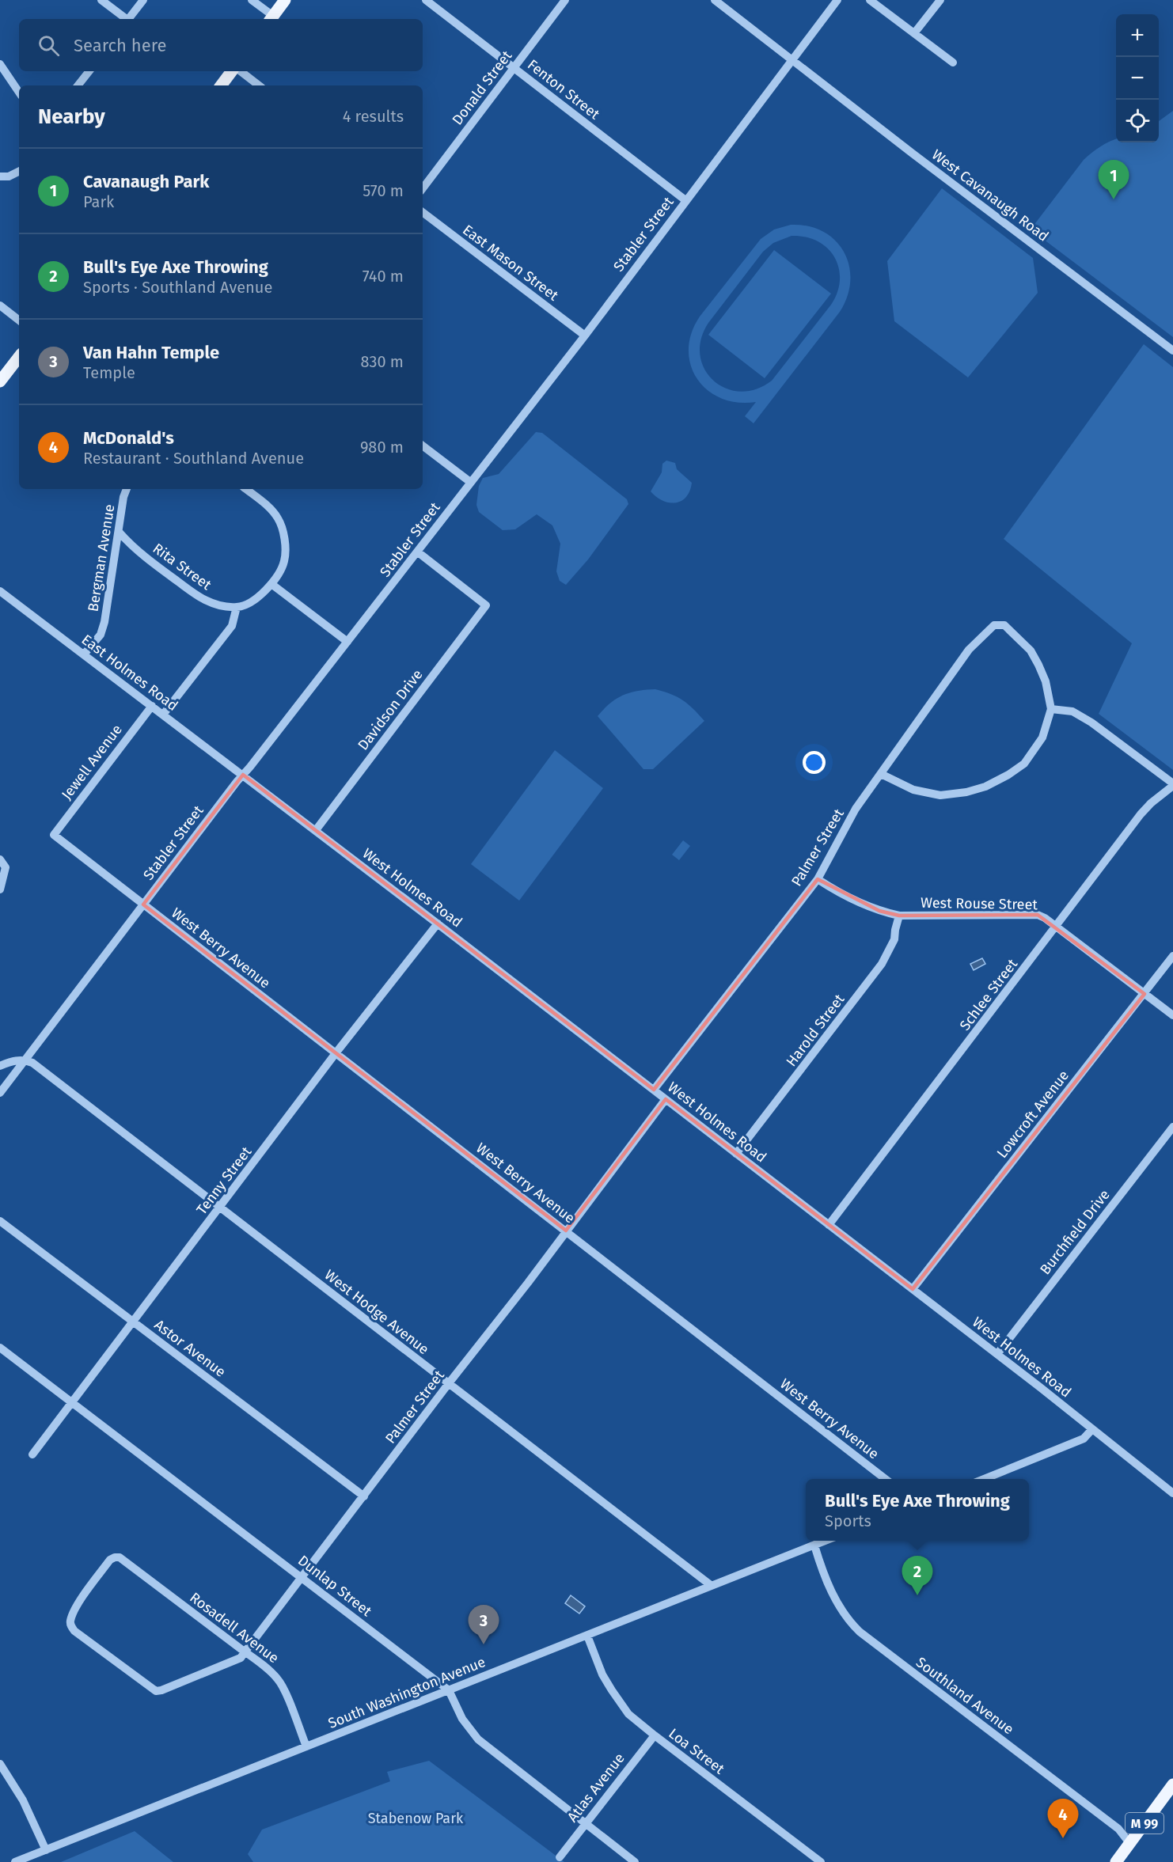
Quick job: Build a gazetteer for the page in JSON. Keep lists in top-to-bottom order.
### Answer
{
  "streets": {
    "main road": ["M 99"],
    "street": [
      "Donald Street",
      "Fenton Street",
      "West Cavanaugh Road",
      "Stabler Street",
      "East Mason Street",
      "Bergman Avenue",
      "Rita Street",
      "East Holmes Road",
      "Davidson Drive",
      "Jewell Avenue",
      "Palmer Street",
      "West Holmes Road",
      "West Rouse Street",
      "West Berry Avenue",
      "Schlee Street",
      "Harold Street",
      "Lowcroft Avenue",
      "Tenny Street",
      "Burchfield Drive",
      "West Hodge Avenue",
      "Astor Avenue",
      "Dunlap Street",
      "Rosadell Avenue",
      "South Washington Avenue",
      "Southland Avenue",
      "Loa Street",
      "Atlas Avenue"
    ]
  },
  "crossings": [
    ["Donald Street", "Fenton Street"],
    ["Fenton Street", "Stabler Street"],
    ["West Cavanaugh Road", "Stabler Street"],
    ["Stabler Street", "East Mason Street"],
    ["Stabler Street", "East Holmes Road"],
    ["Stabler Street", "Davidson Drive"],
    ["Stabler Street", "West Holmes Road"],
    ["Stabler Street", "West Berry Avenue"],
    ["Stabler Street", "West Hodge Avenue"],
    ["Bergman Avenue", "Rita Street"],
    ["Bergman Avenue", "East Holmes Road"],
    ["East Holmes Road", "Jewell Avenue"],
    ["East Holmes Road", "West Holmes Road"],
    ["Davidson Drive", "West Holmes Road"],
    ["Jewell Avenue", "West Berry Avenue"],
    ["Palmer Street", "West Holmes Road"],
    ["Palmer Street", "West Rouse Street"],
    ["Palmer Street", "West Berry Avenue"],
    ["Palmer Street", "West Hodge Avenue"],
    ["Palmer Street", "Astor Avenue"],
    ["Palmer Street", "Dunlap Street"],
    ["Palmer Street", "Rosadell Avenue"],
    ["West Holmes Road", "Schlee Street"],
    ["West Holmes Road", "Harold Street"],
    ["West Holmes Road", "Lowcroft Avenue"],
    ["West Holmes Road", "Tenny Street"],
    ["West Holmes Road", "Burchfield Drive"],
    ["West Rouse Street", "Schlee Street"],
    ["West Rouse Street", "Harold Street"],
    ["West Rouse Street", "Lowcroft Avenue"],
    ["West Berry Avenue", "Tenny Street"],
    ["Tenny Street", "West Hodge Avenue"],
    ["Tenny Street", "Astor Avenue"],
    ["Tenny Street", "Dunlap Street"],
    ["West Hodge Avenue", "South Washington Avenue"],
    ["Dunlap Street", "South Washington Avenue"],
    ["Dunlap Street", "Atlas Avenue"],
    ["Rosadell Avenue", "South Washington Avenue"],
    ["South Washington Avenue", "Southland Avenue"],
    ["South Washington Avenue", "Loa Street"],
    ["Southland Avenue", "M 99"],
    ["Loa Street", "Atlas Avenue"]
  ],
  "parks": ["Stabenow Park"],
  "page": {
    "map_buttons": ["+", "−"],
    "search": "Search here",
    "heading": ["Nearby", "4 results"],
    "list": [
      {
        "mark": "1",
        "name": "Cavanaugh Park",
        "note": "Park",
        "value": "570 m"
      },
      {
        "mark": "2",
        "name": "Bull's Eye Axe Throwing",
        "note": "Sports · Southland Avenue",
        "value": "740 m"
      },
      {
        "mark": "3",
        "name": "Van Hahn Temple",
        "note": "Temple",
        "value": "830 m"
      },
      {
        "mark": "4",
        "name": "McDonald's",
        "note": "Restaurant · Southland Avenue",
        "value": "980 m"
      }
    ],
    "pins": [
      "1",
      "2",
      "3",
      "4"
    ],
    "popup": ["Bull's Eye Axe Throwing", "Sports"]
  }
}
